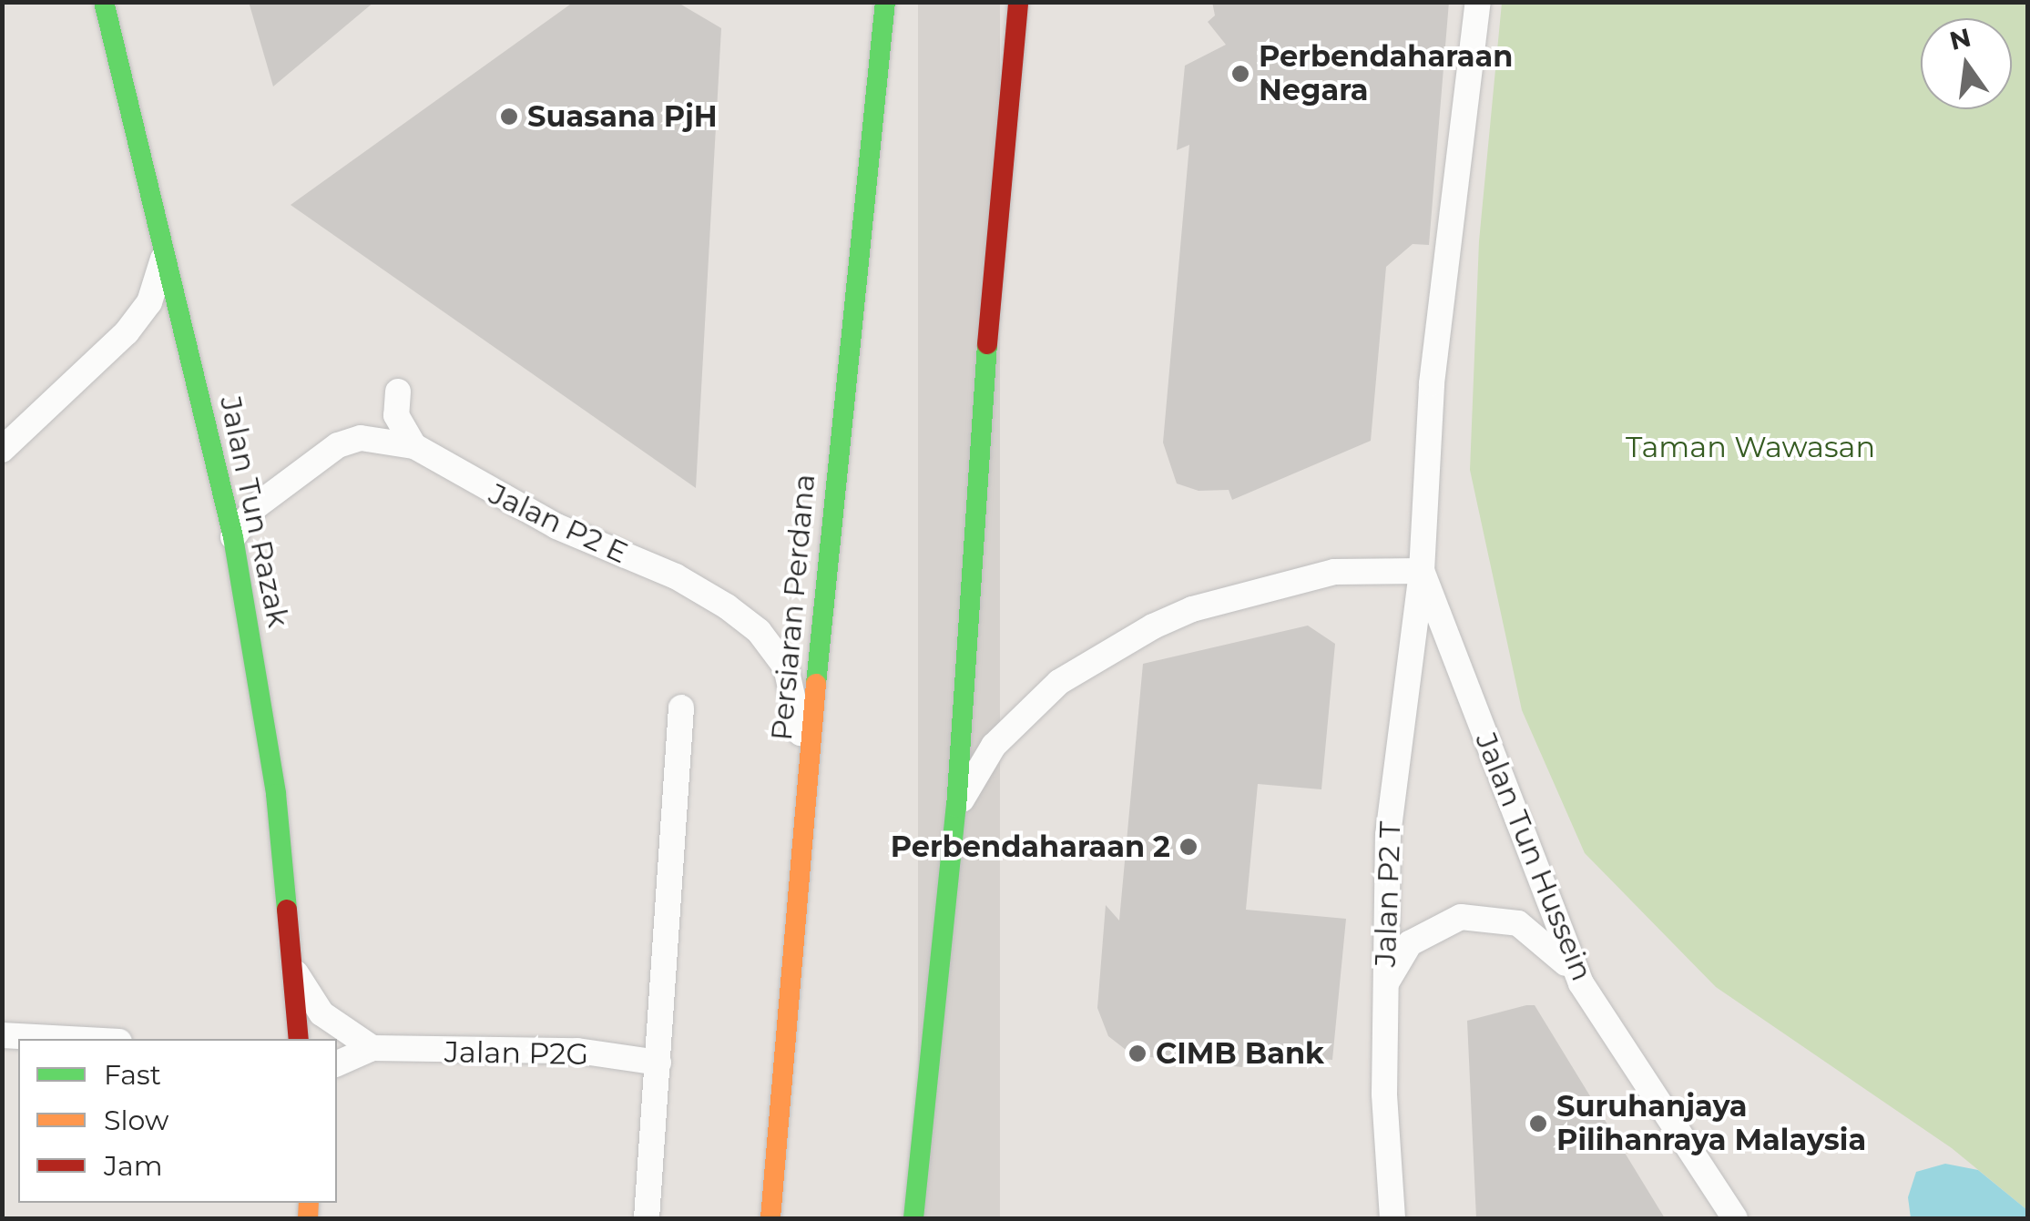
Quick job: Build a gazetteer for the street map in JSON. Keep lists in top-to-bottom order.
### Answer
{
  "streets": {
    "main road": ["Jalan Tun Razak", "Persiaran Perdana"],
    "street": [
      "Jalan P2 E",
      "Jalan Tun Hussein",
      "Jalan P2 T",
      "Jalan P2G"
    ]
  },
  "crossings": [
    ["Jalan Tun Razak", "Jalan P2 E"],
    ["Jalan P2 E", "Persiaran Perdana"],
    ["Jalan Tun Hussein", "Jalan P2 T"]
  ],
  "parks": ["Taman Wawasan"],
  "places": [
    "Perbendaharaan Negara",
    "Suasana PjH",
    "Perbendaharaan 2",
    "CIMB Bank",
    "Suruhanjaya Pilihanraya Malaysia"
  ],
  "legend": ["Fast", "Slow", "Jam"],
  "north": "top"
}
